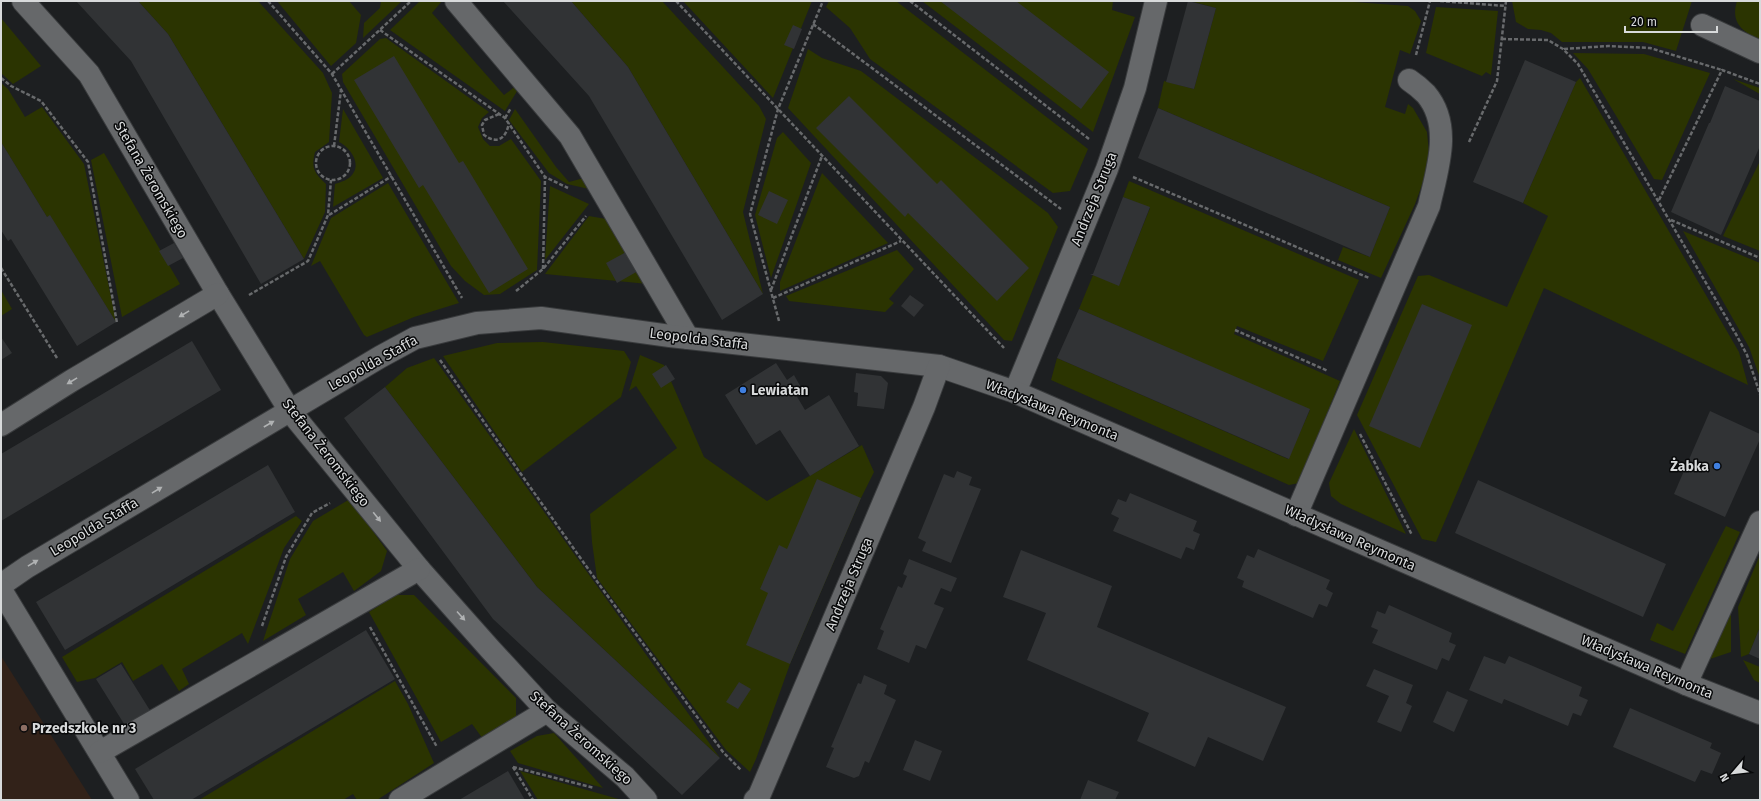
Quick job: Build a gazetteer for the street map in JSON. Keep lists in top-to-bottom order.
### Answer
{
  "streets": {
    "street": [
      "Stefana Żeromskiego",
      "Andrzeja Struga",
      "Leopolda Staffa",
      "Władysława Reymonta"
    ]
  },
  "crossings": [
    ["Stefana Żeromskiego", "Leopolda Staffa"],
    ["Andrzeja Struga", "Leopolda Staffa"],
    ["Andrzeja Struga", "Władysława Reymonta"],
    ["Leopolda Staffa", "Władysława Reymonta"]
  ],
  "places": ["Lewiatan", "Żabka", "Przedszkole nr 3"],
  "scale_bar": "20 m",
  "north": "bottom left"
}
